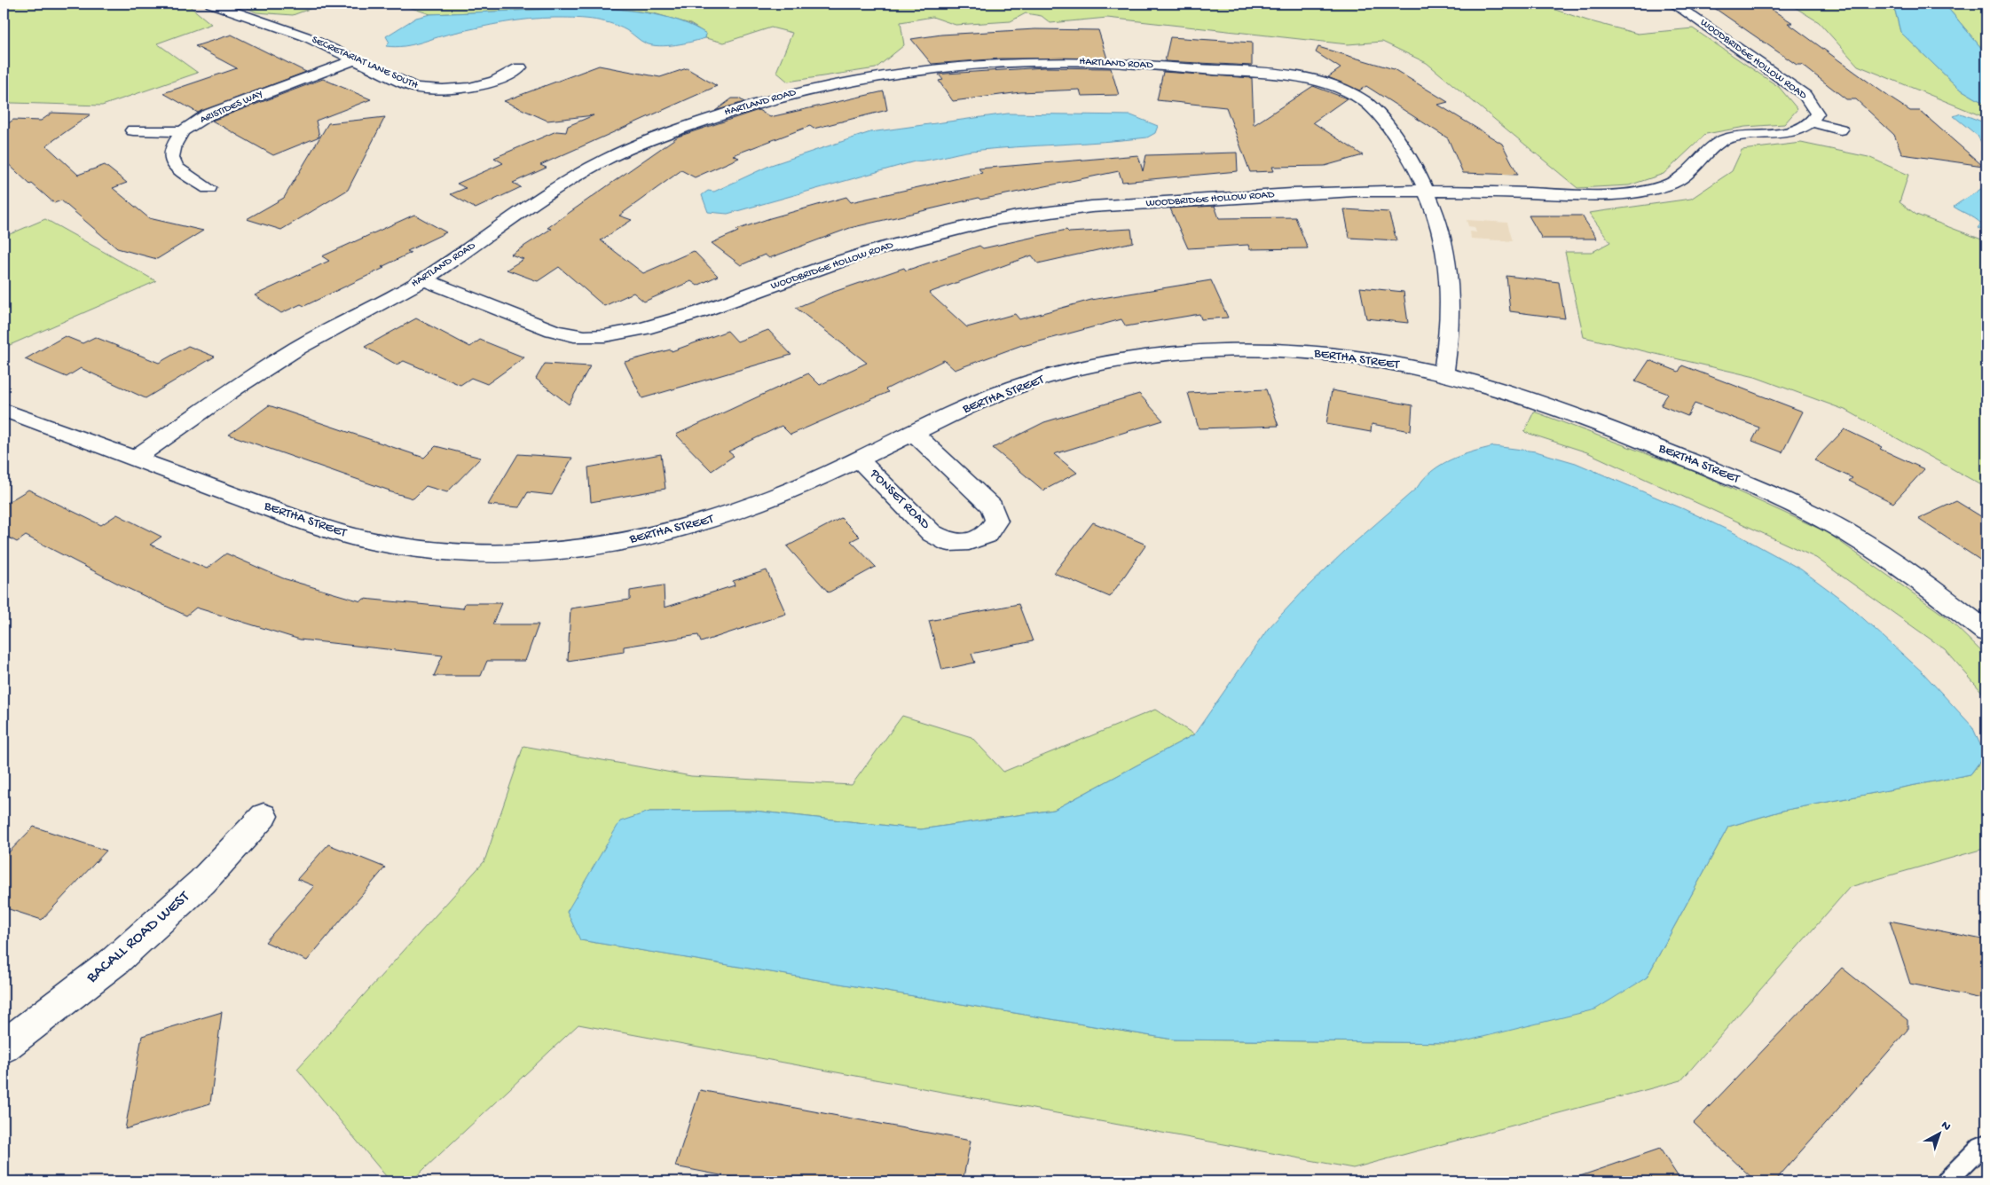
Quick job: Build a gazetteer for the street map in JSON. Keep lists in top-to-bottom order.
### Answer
{
  "streets": {
    "street": [
      "WOODBRIDGE HOLLOW ROAD",
      "SECRETARIAT LANE SOUTH",
      "HARTLAND ROAD",
      "ARISTIDES WAY",
      "BERTHA STREET",
      "PONSET ROAD",
      "BACALL ROAD WEST"
    ]
  },
  "crossings": [
    ["WOODBRIDGE HOLLOW ROAD", "HARTLAND ROAD"],
    ["SECRETARIAT LANE SOUTH", "ARISTIDES WAY"],
    ["HARTLAND ROAD", "BERTHA STREET"],
    ["BERTHA STREET", "PONSET ROAD"]
  ],
  "north": "top right"
}
